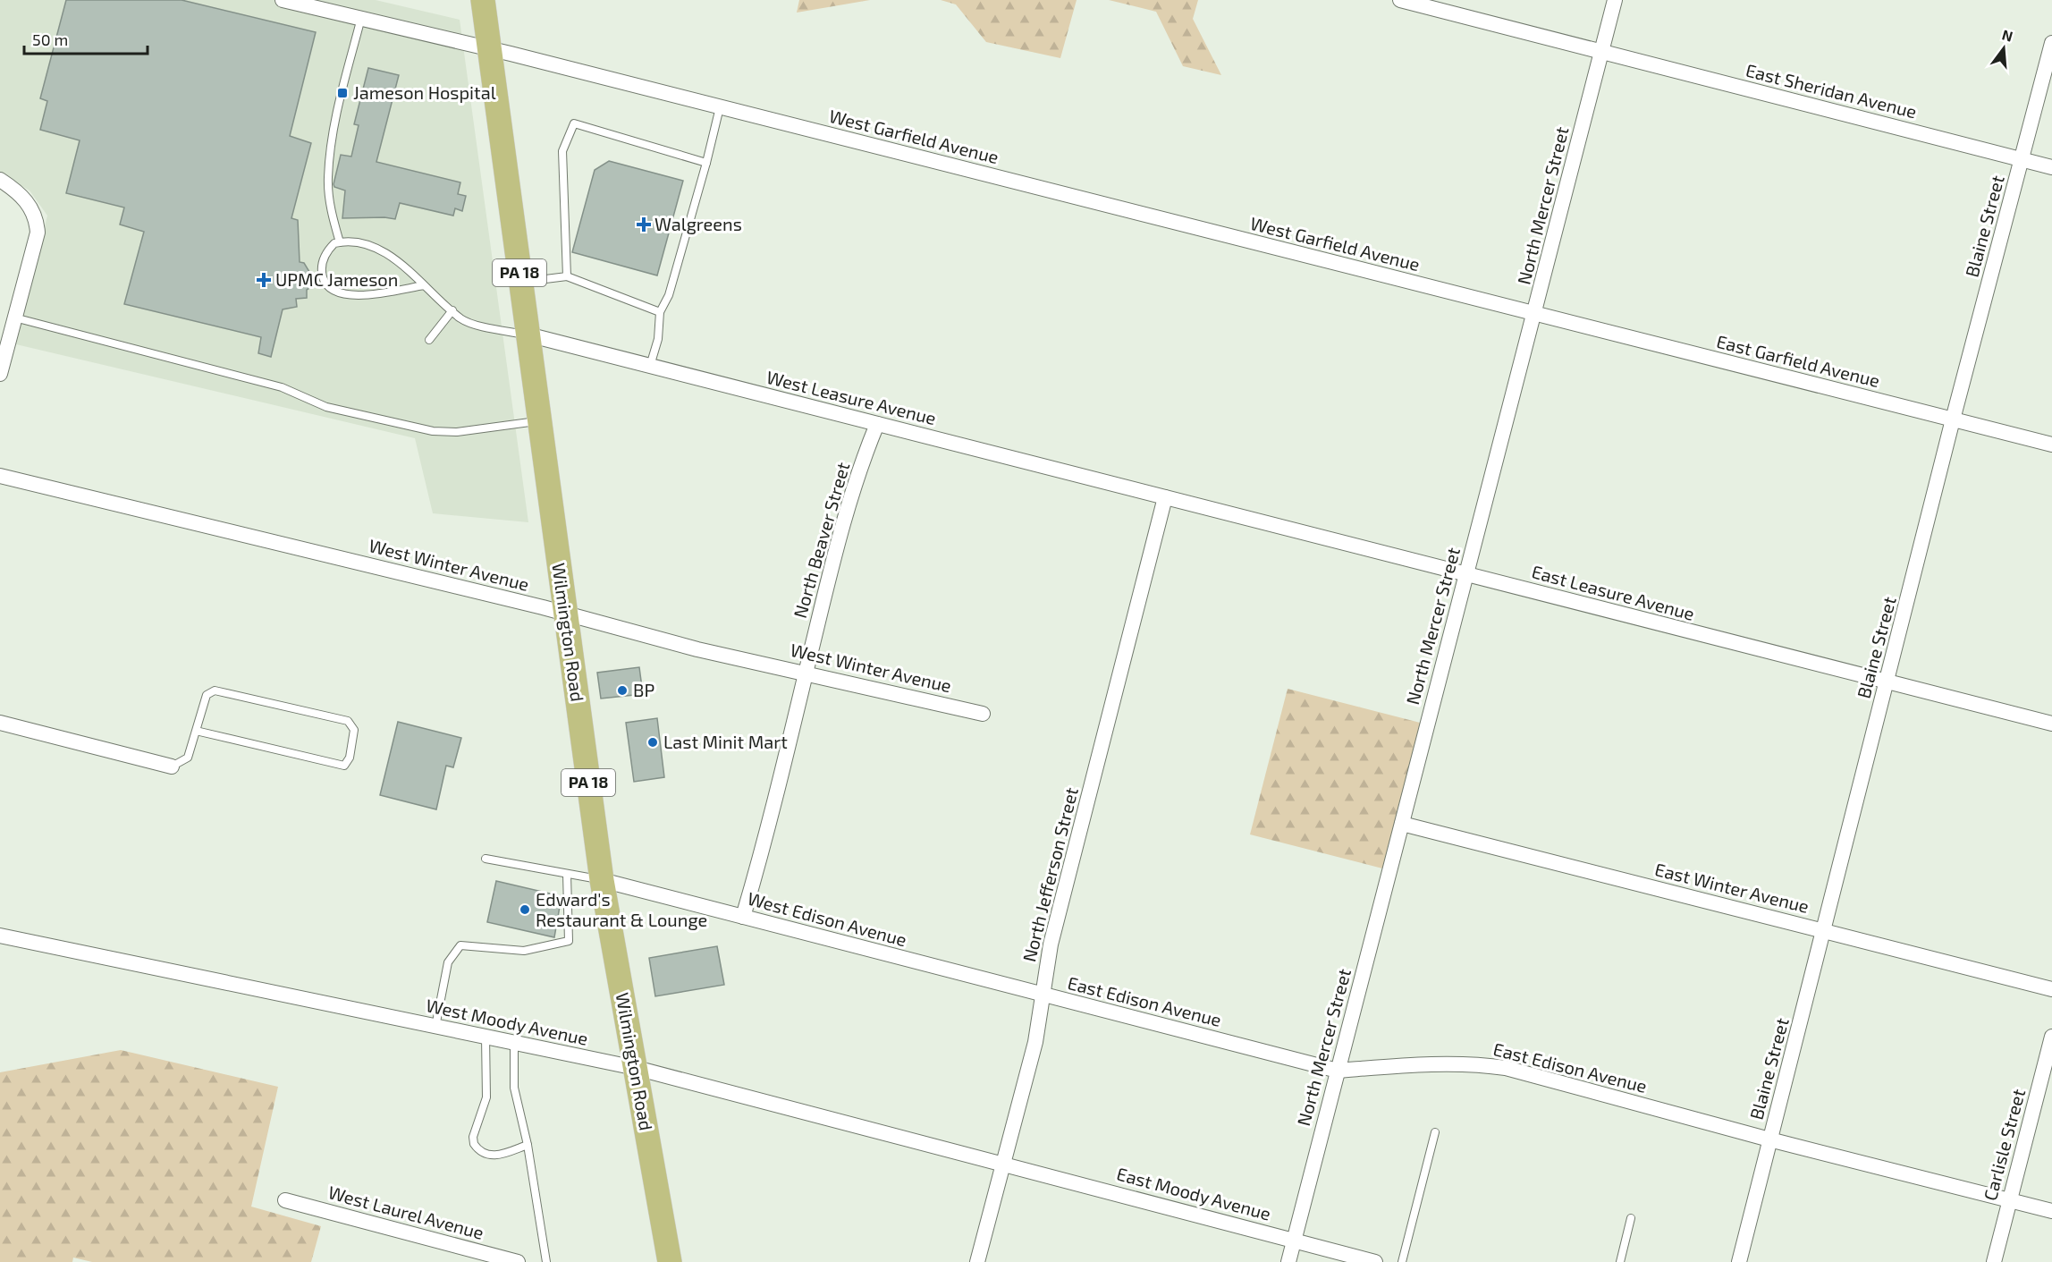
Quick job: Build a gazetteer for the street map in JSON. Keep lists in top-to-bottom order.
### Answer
{
  "streets": {
    "main road": ["PA 18", "Wilmington Road"],
    "street": [
      "East Sheridan Avenue",
      "West Garfield Avenue",
      "North Mercer Street",
      "Blaine Street",
      "East Garfield Avenue",
      "West Leasure Avenue",
      "North Beaver Street",
      "West Winter Avenue",
      "East Leasure Avenue",
      "North Jefferson Street",
      "East Winter Avenue",
      "West Edison Avenue",
      "East Edison Avenue",
      "West Moody Avenue",
      "Carlisle Street",
      "East Moody Avenue",
      "West Laurel Avenue"
    ]
  },
  "crossings": [
    ["East Sheridan Avenue", "North Mercer Street"],
    ["East Sheridan Avenue", "Blaine Street"],
    ["West Garfield Avenue", "North Mercer Street"],
    ["West Garfield Avenue", "East Garfield Avenue"],
    ["West Garfield Avenue", "Wilmington Road"],
    ["North Mercer Street", "East Garfield Avenue"],
    ["North Mercer Street", "East Leasure Avenue"],
    ["North Mercer Street", "East Winter Avenue"],
    ["North Mercer Street", "East Edison Avenue"],
    ["North Mercer Street", "East Moody Avenue"],
    ["Blaine Street", "East Garfield Avenue"],
    ["Blaine Street", "East Leasure Avenue"],
    ["Blaine Street", "East Winter Avenue"],
    ["Blaine Street", "East Edison Avenue"],
    ["West Leasure Avenue", "North Beaver Street"],
    ["West Leasure Avenue", "East Leasure Avenue"],
    ["West Leasure Avenue", "Wilmington Road"],
    ["West Leasure Avenue", "North Jefferson Street"],
    ["North Beaver Street", "West Winter Avenue"],
    ["North Beaver Street", "West Edison Avenue"],
    ["West Winter Avenue", "Wilmington Road"],
    ["East Leasure Avenue", "North Jefferson Street"],
    ["Wilmington Road", "West Edison Avenue"],
    ["Wilmington Road", "West Moody Avenue"],
    ["North Jefferson Street", "West Edison Avenue"],
    ["North Jefferson Street", "East Edison Avenue"],
    ["North Jefferson Street", "West Moody Avenue"],
    ["North Jefferson Street", "East Moody Avenue"],
    ["West Edison Avenue", "East Edison Avenue"],
    ["East Edison Avenue", "Carlisle Street"],
    ["West Moody Avenue", "East Moody Avenue"]
  ],
  "places": {
    "transit": ["Jameson Hospital"],
    "health": ["Walgreens", "UPMC Jameson"],
    "other": ["BP", "Last Minit Mart", "Edward's Restaurant & Lounge"]
  },
  "scale_bar": "50 m",
  "north": "top"
}
